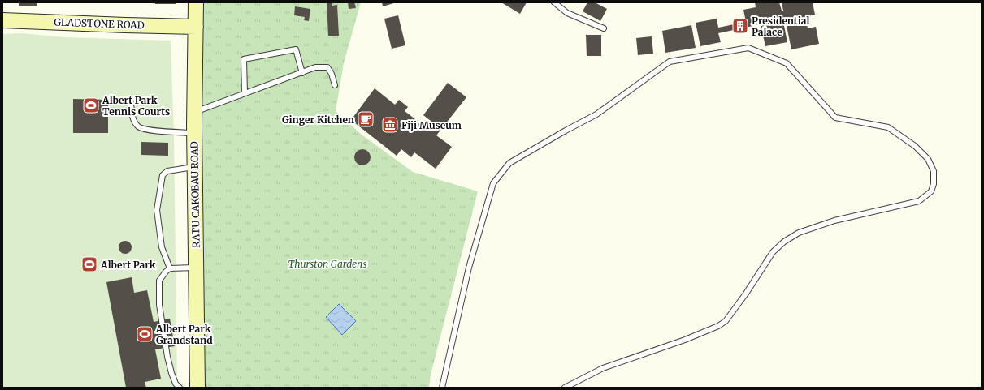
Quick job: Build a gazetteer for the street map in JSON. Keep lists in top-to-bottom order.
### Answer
{
  "streets": {
    "main road": ["GLADSTONE ROAD", "RATU CAKOBAU ROAD"]
  },
  "crossings": [
    ["GLADSTONE ROAD", "RATU CAKOBAU ROAD"]
  ],
  "parks": ["Thurston Gardens"],
  "places": {
    "building": ["Presidential Palace"],
    "sports": ["Albert Park Tennis Courts", "Albert Park", "Albert Park Grandstand"],
    "cafe": ["Ginger Kitchen"],
    "museum": ["Fiji Museum"]
  }
}
